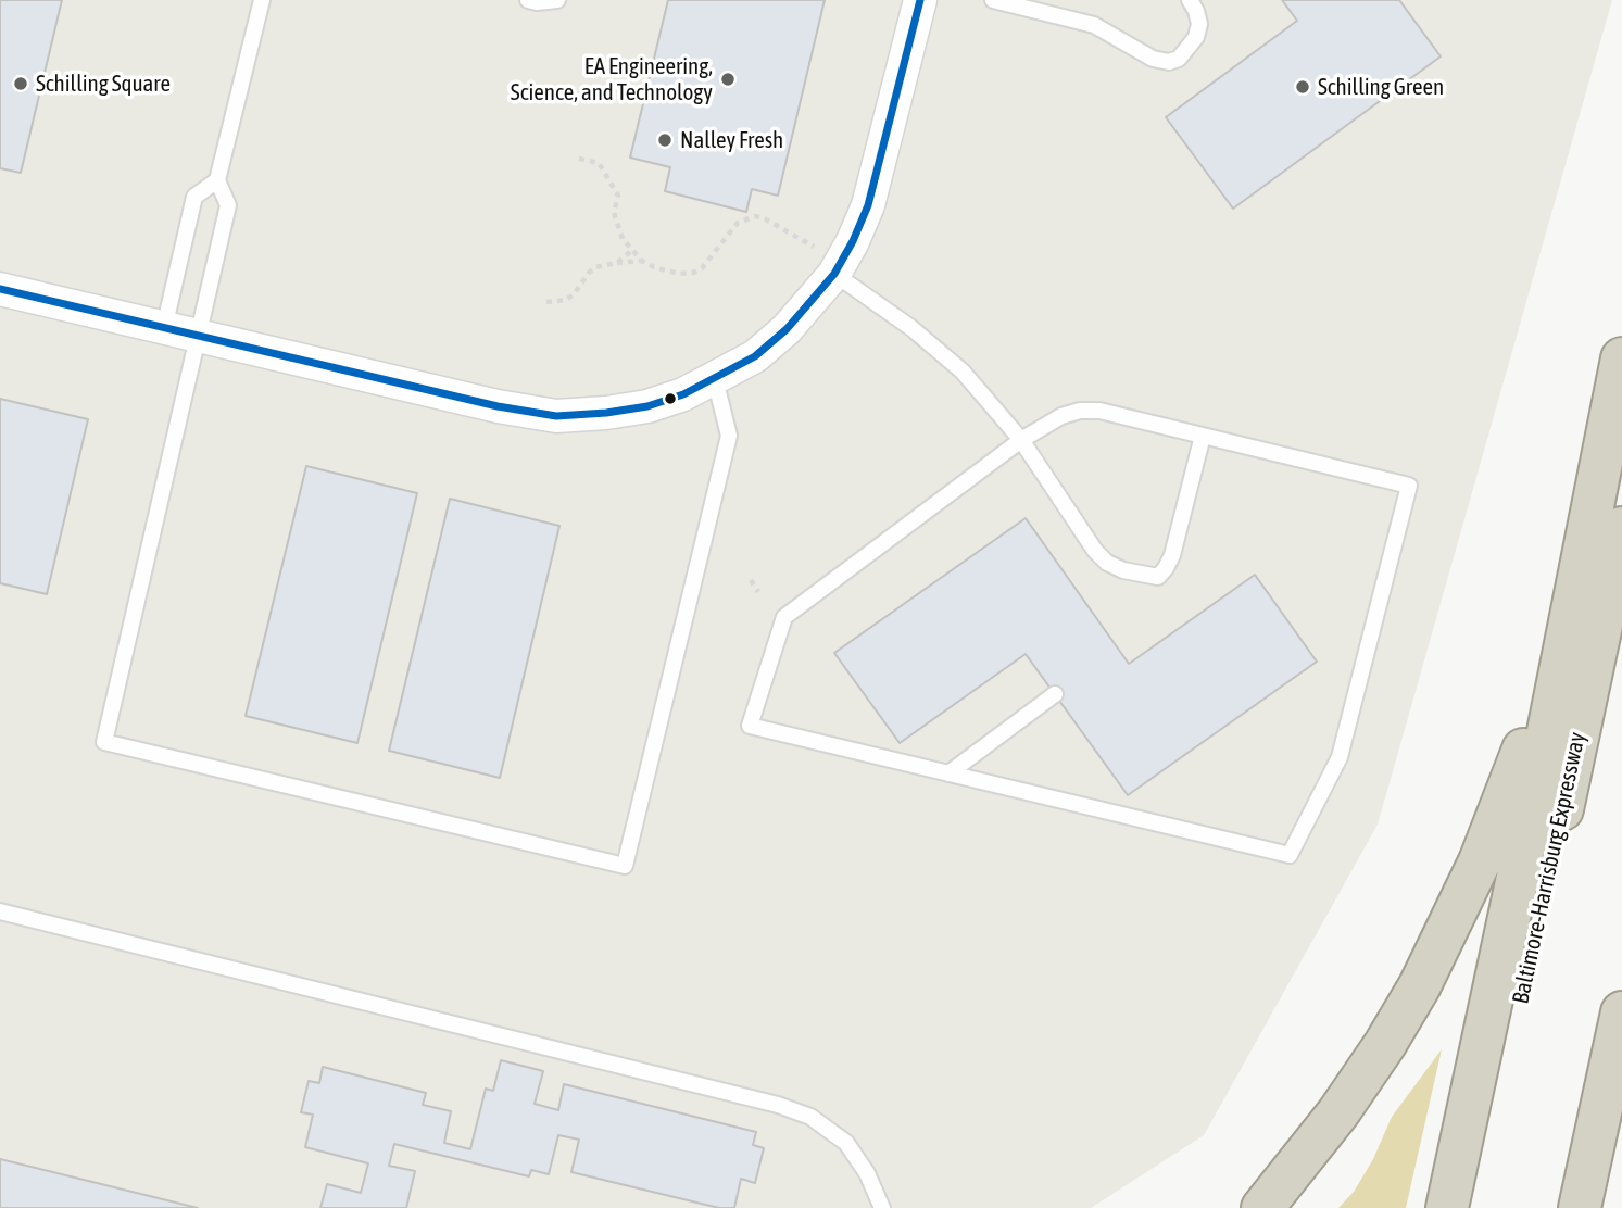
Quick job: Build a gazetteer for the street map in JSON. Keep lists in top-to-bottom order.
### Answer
{
  "streets": {
    "highway": ["Baltimore-Harrisburg Expressway"]
  },
  "places": [
    "EA Engineering, Science, and Technology",
    "Schilling Square",
    "Schilling Green",
    "Nalley Fresh"
  ]
}
